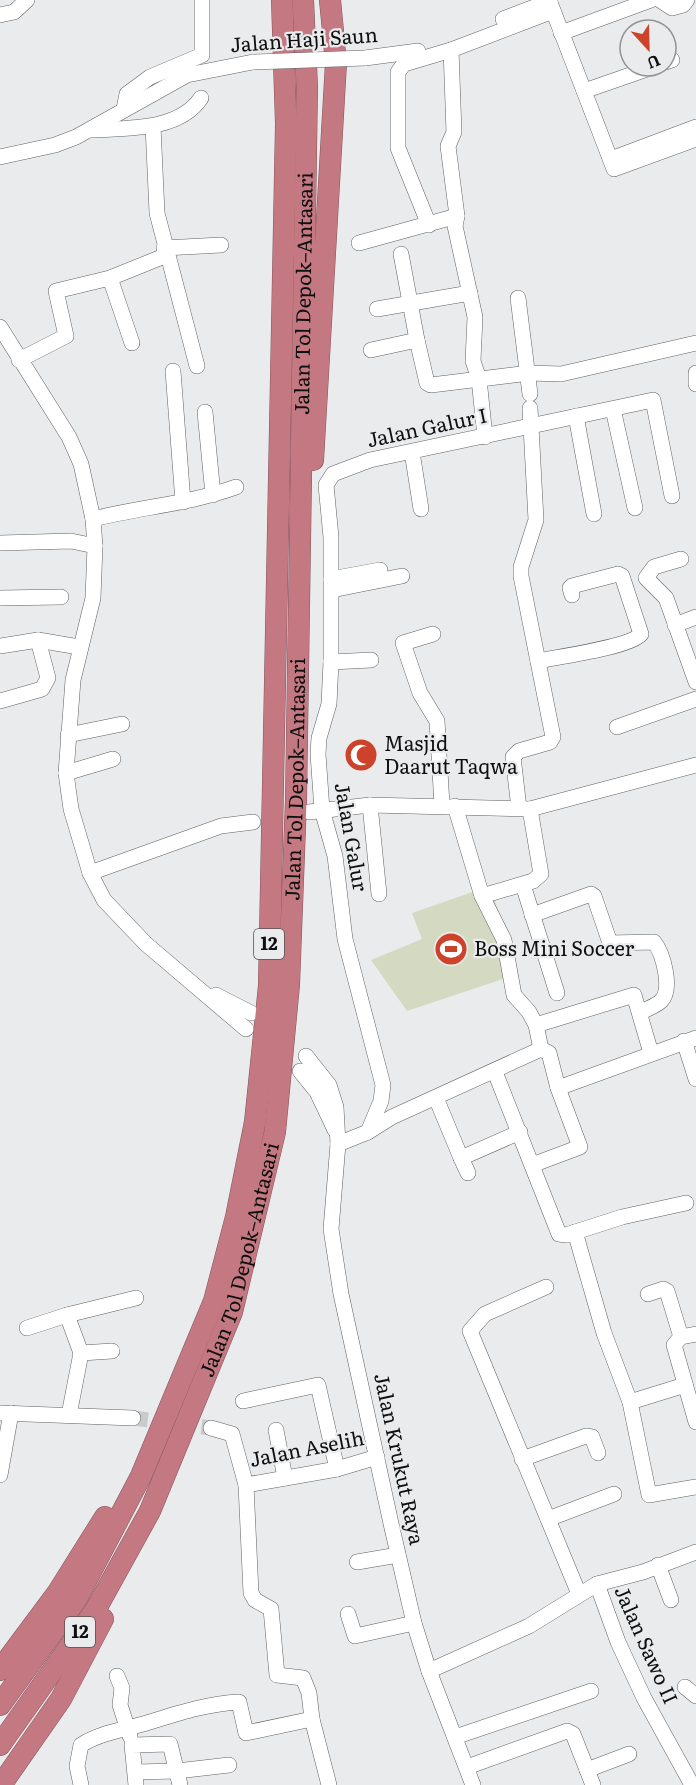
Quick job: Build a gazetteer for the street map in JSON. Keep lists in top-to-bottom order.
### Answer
{
  "streets": {
    "highway": ["Jalan Tol Depok–Antasari", "12"],
    "street": [
      "Jalan Haji Saun",
      "Jalan Galur I",
      "Jalan Galur",
      "Jalan Aselih",
      "Jalan Krukut Raya",
      "Jalan Sawo II"
    ]
  },
  "crossings": [
    ["Jalan Galur I", "Jalan Galur"],
    ["Jalan Aselih", "Jalan Krukut Raya"]
  ],
  "places": {
    "mosque": ["Masjid Daarut Taqwa"],
    "sports": ["Boss Mini Soccer"]
  },
  "north": "bottom"
}
